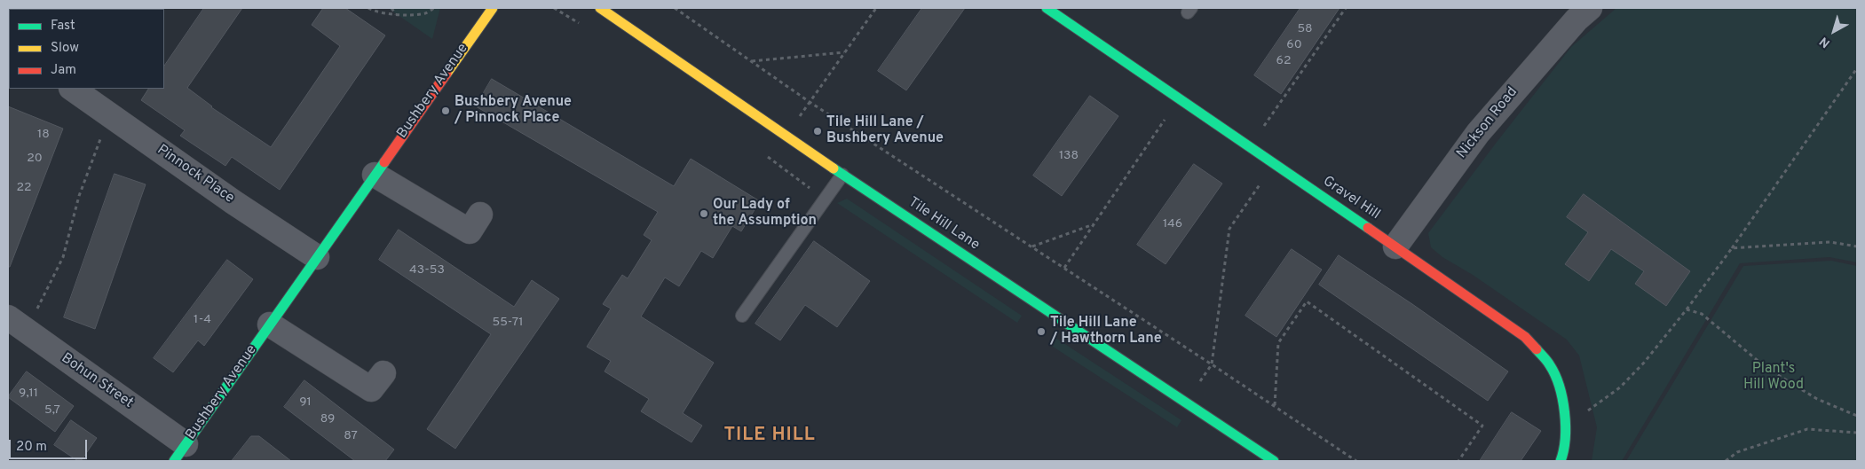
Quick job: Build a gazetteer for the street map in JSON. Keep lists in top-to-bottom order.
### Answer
{
  "streets": {
    "street": [
      "Bushbery Avenue",
      "Nickson Road",
      "Pinnock Place",
      "Gravel Hill",
      "Tile Hill Lane",
      "Bohun Street"
    ]
  },
  "crossings": [
    ["Bushbery Avenue", "Pinnock Place"],
    ["Bushbery Avenue", "Bohun Street"],
    ["Nickson Road", "Gravel Hill"]
  ],
  "districts": ["TILE HILL"],
  "parks": ["Plant's Hill Wood"],
  "places": [
    "Bushbery Avenue / Pinnock Place",
    "Tile Hill Lane / Bushbery Avenue",
    "Our Lady of the Assumption",
    "Tile Hill Lane / Hawthorn Lane"
  ],
  "house_numbers": [
    "58",
    "60",
    "62",
    "18",
    "138",
    "20",
    "22",
    "146",
    "43-53",
    "1-4",
    "55-71",
    "9,11",
    "91",
    "5,7",
    "89",
    "87"
  ],
  "legend": ["Fast", "Slow", "Jam"],
  "scale_bar": "20 m",
  "north": "bottom left"
}
